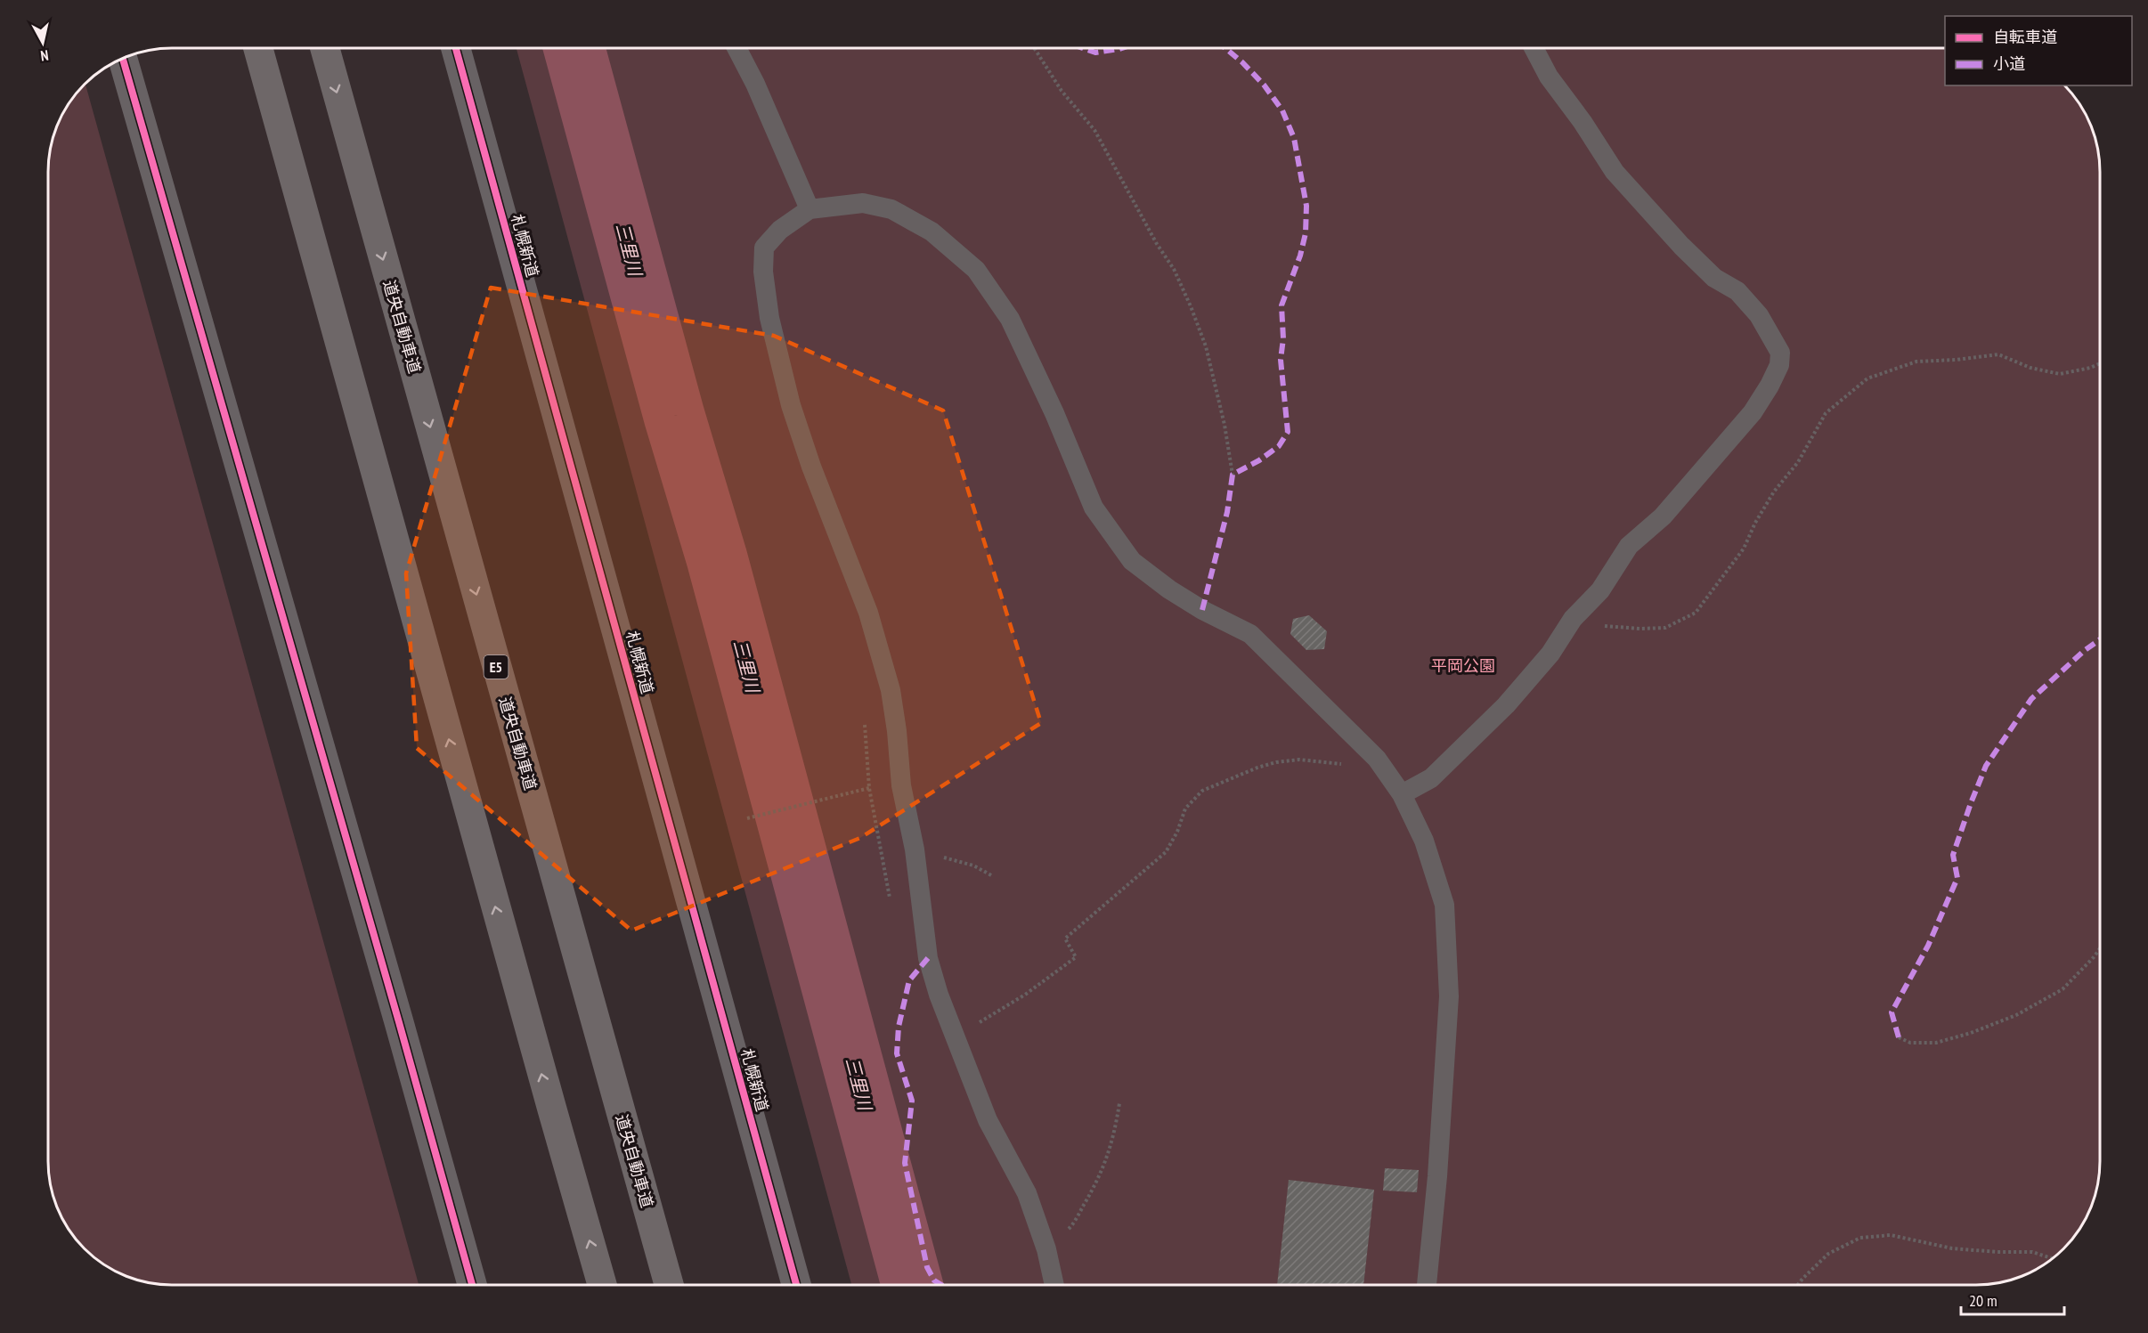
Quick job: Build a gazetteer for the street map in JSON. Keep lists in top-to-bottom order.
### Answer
{
  "streets": {
    "highway": ["道央自動車道", "E5"],
    "street": ["札幌新道"]
  },
  "water": ["三里川"],
  "parks": ["平岡公園"],
  "legend": ["自転車道", "小道"],
  "scale_bar": "20 m",
  "north": "bottom"
}
